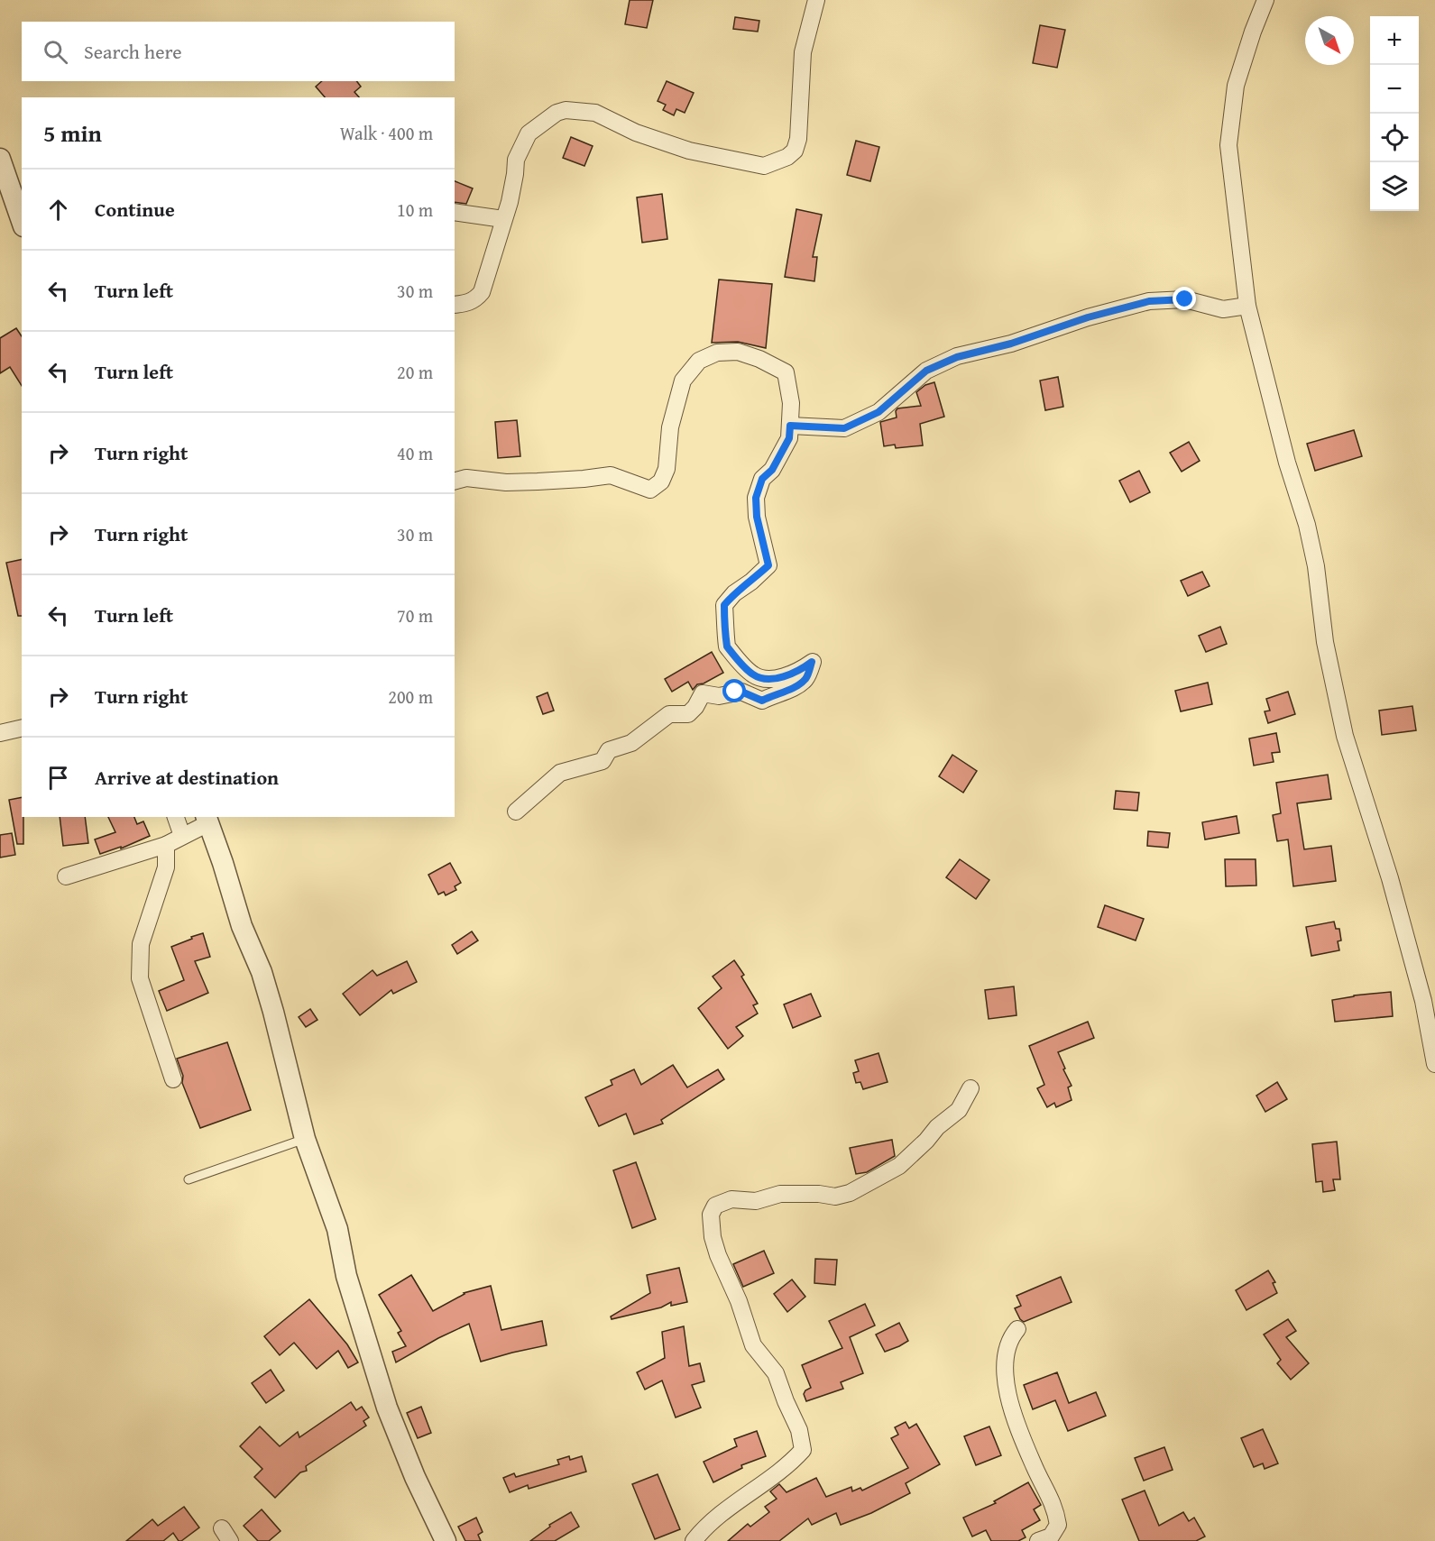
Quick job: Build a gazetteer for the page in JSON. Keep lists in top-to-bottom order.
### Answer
{
  "north": "bottom right",
  "page": {
    "map_buttons": ["+", "−"],
    "search": "Search here",
    "heading": ["5 min", "Walk · 400 m"],
    "list": [
      ["Continue", "10 m"],
      ["Turn left", "30 m"],
      ["Turn left", "20 m"],
      ["Turn right", "40 m"],
      ["Turn right", "30 m"],
      ["Turn left", "70 m"],
      ["Turn right", "200 m"],
      "Arrive at destination"
    ]
  }
}
